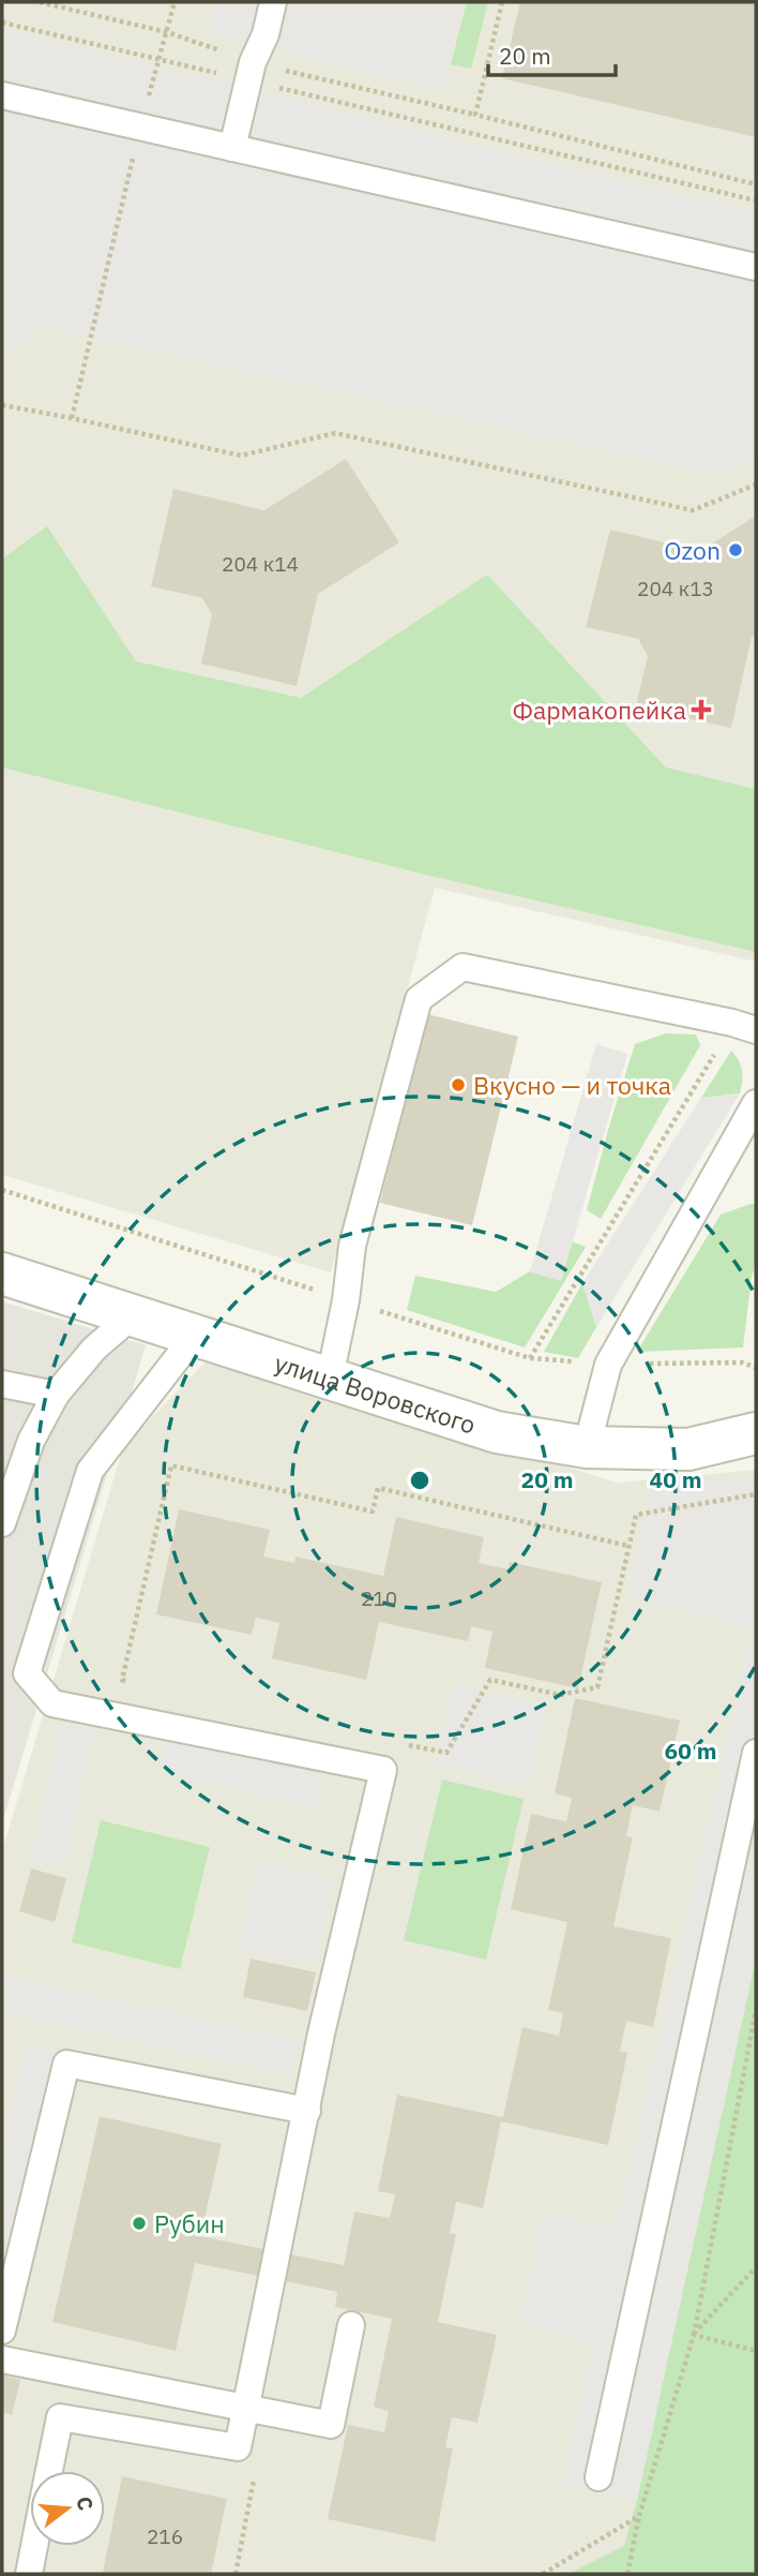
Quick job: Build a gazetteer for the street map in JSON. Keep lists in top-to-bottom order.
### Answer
{
  "streets": {
    "street": ["улица Воровского"]
  },
  "places": {
    "other": ["Ozon", "Вкусно — и точка", "Рубин"],
    "health": ["Фармакопейка"]
  },
  "house_numbers": [
    "204 к14",
    "204 к13",
    "210",
    "216"
  ],
  "scale_bar": "20 m",
  "north": "right",
  "rings": ["20 m", "40 m", "60 m"]
}
